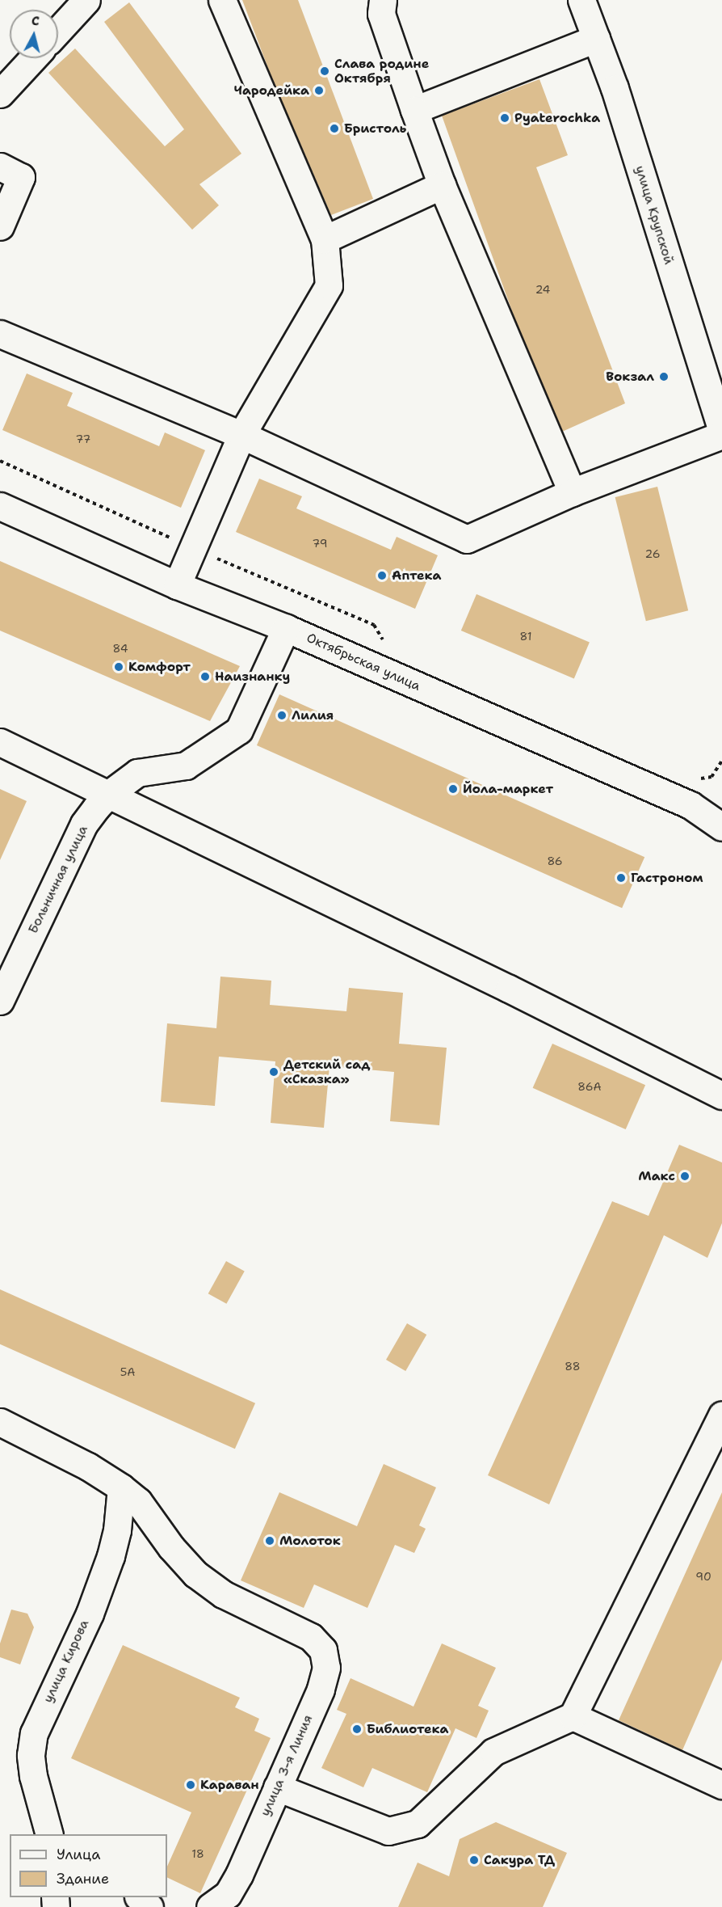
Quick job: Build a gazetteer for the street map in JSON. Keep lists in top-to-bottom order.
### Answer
{
  "streets": {
    "street": [
      "улица Крупской",
      "Октябрьская улица",
      "Больничная улица",
      "улица Кирова",
      "улица 3-я Линия"
    ]
  },
  "crossings": [
    ["Октябрьская улица", "Больничная улица"],
    ["улица Кирова", "улица 3-я Линия"]
  ],
  "places": [
    "Слава родине Октября",
    "Чародейка",
    "Pyaterochka",
    "Бристоль",
    "Вокзал",
    "Аптека",
    "Комфорт",
    "Наизнанку",
    "Лилия",
    "Йола-маркет",
    "Гастроном",
    "Детский сад «Сказка»",
    "Макс",
    "Молоток",
    "Библиотека",
    "Караван",
    "Сакура ТД"
  ],
  "house_numbers": [
    "24",
    "77",
    "79",
    "26",
    "81",
    "84",
    "86",
    "86А",
    "88",
    "5А",
    "90",
    "18"
  ],
  "legend": ["Улица", "Здание"],
  "north": "top"
}
